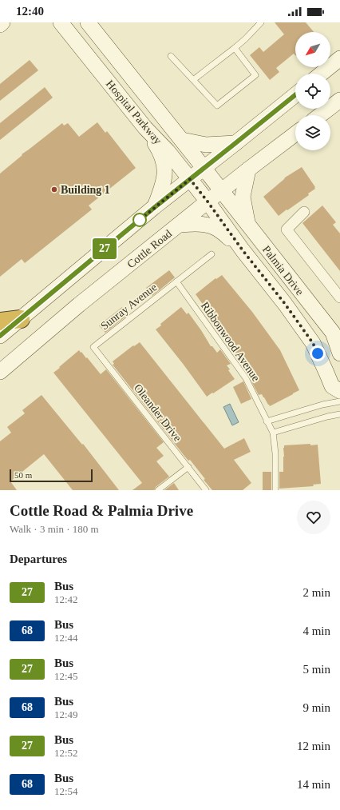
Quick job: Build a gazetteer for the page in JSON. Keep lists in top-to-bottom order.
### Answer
{
  "streets": {
    "main road": ["Hospital Parkway", "Cottle Road", "Palmia Drive"],
    "lane": ["Sunray Avenue", "Ribbonwood Avenue", "Oleander Drive"]
  },
  "crossings": [
    ["Hospital Parkway", "Cottle Road"],
    ["Hospital Parkway", "Palmia Drive"],
    ["Cottle Road", "Palmia Drive"],
    ["Sunray Avenue", "Ribbonwood Avenue"],
    ["Sunray Avenue", "Oleander Drive"]
  ],
  "places": ["Building 1"],
  "lines": ["bus line 27"],
  "scale_bar": "50 m",
  "north": "bottom left",
  "page": {
    "status": "12:40",
    "on_map": "27",
    "scale": "50 m",
    "heading": [
      ["Cottle Road & Palmia Drive", "Walk · 3 min · 180 m"],
      "Departures"
    ],
    "list": [
      {
        "mark": "27",
        "name": "Bus",
        "note": "12:42",
        "value": "2 min"
      },
      {
        "mark": "68",
        "name": "Bus",
        "note": "12:44",
        "value": "4 min"
      },
      {
        "mark": "27",
        "name": "Bus",
        "note": "12:45",
        "value": "5 min"
      },
      {
        "mark": "68",
        "name": "Bus",
        "note": "12:49",
        "value": "9 min"
      },
      {
        "mark": "27",
        "name": "Bus",
        "note": "12:52",
        "value": "12 min"
      },
      {
        "mark": "68",
        "name": "Bus",
        "note": "12:54",
        "value": "14 min"
      }
    ]
  }
}
